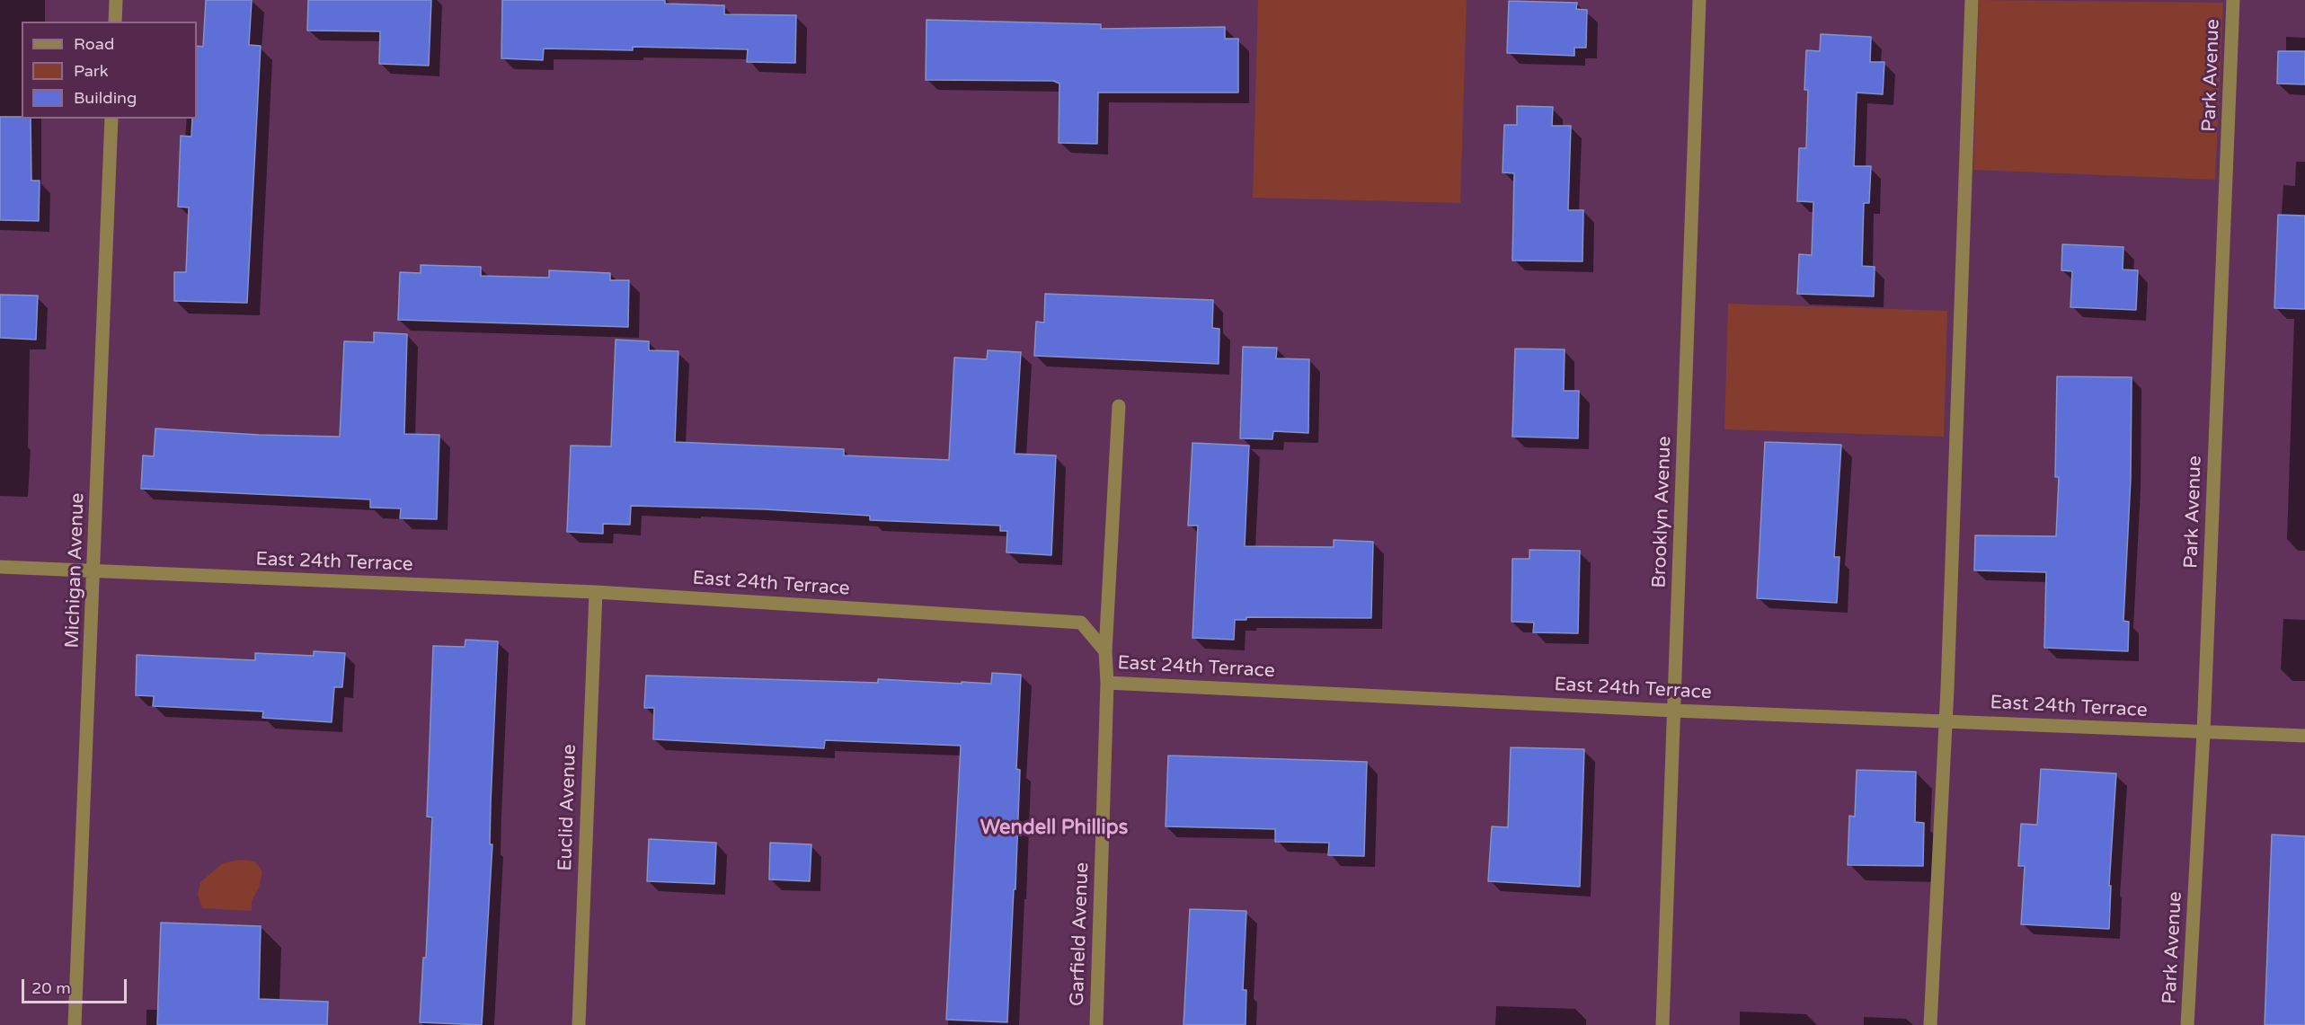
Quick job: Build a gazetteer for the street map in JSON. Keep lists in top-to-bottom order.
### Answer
{
  "streets": {
    "street": [
      "Park Avenue",
      "Brooklyn Avenue",
      "East 24th Terrace",
      "Michigan Avenue",
      "Euclid Avenue",
      "Garfield Avenue"
    ]
  },
  "crossings": [
    ["Park Avenue", "East 24th Terrace"],
    ["Brooklyn Avenue", "East 24th Terrace"],
    ["East 24th Terrace", "Michigan Avenue"],
    ["East 24th Terrace", "Euclid Avenue"],
    ["East 24th Terrace", "Garfield Avenue"]
  ],
  "districts": ["Wendell Phillips"],
  "legend": ["Road", "Park", "Building"],
  "scale_bar": "20 m"
}
